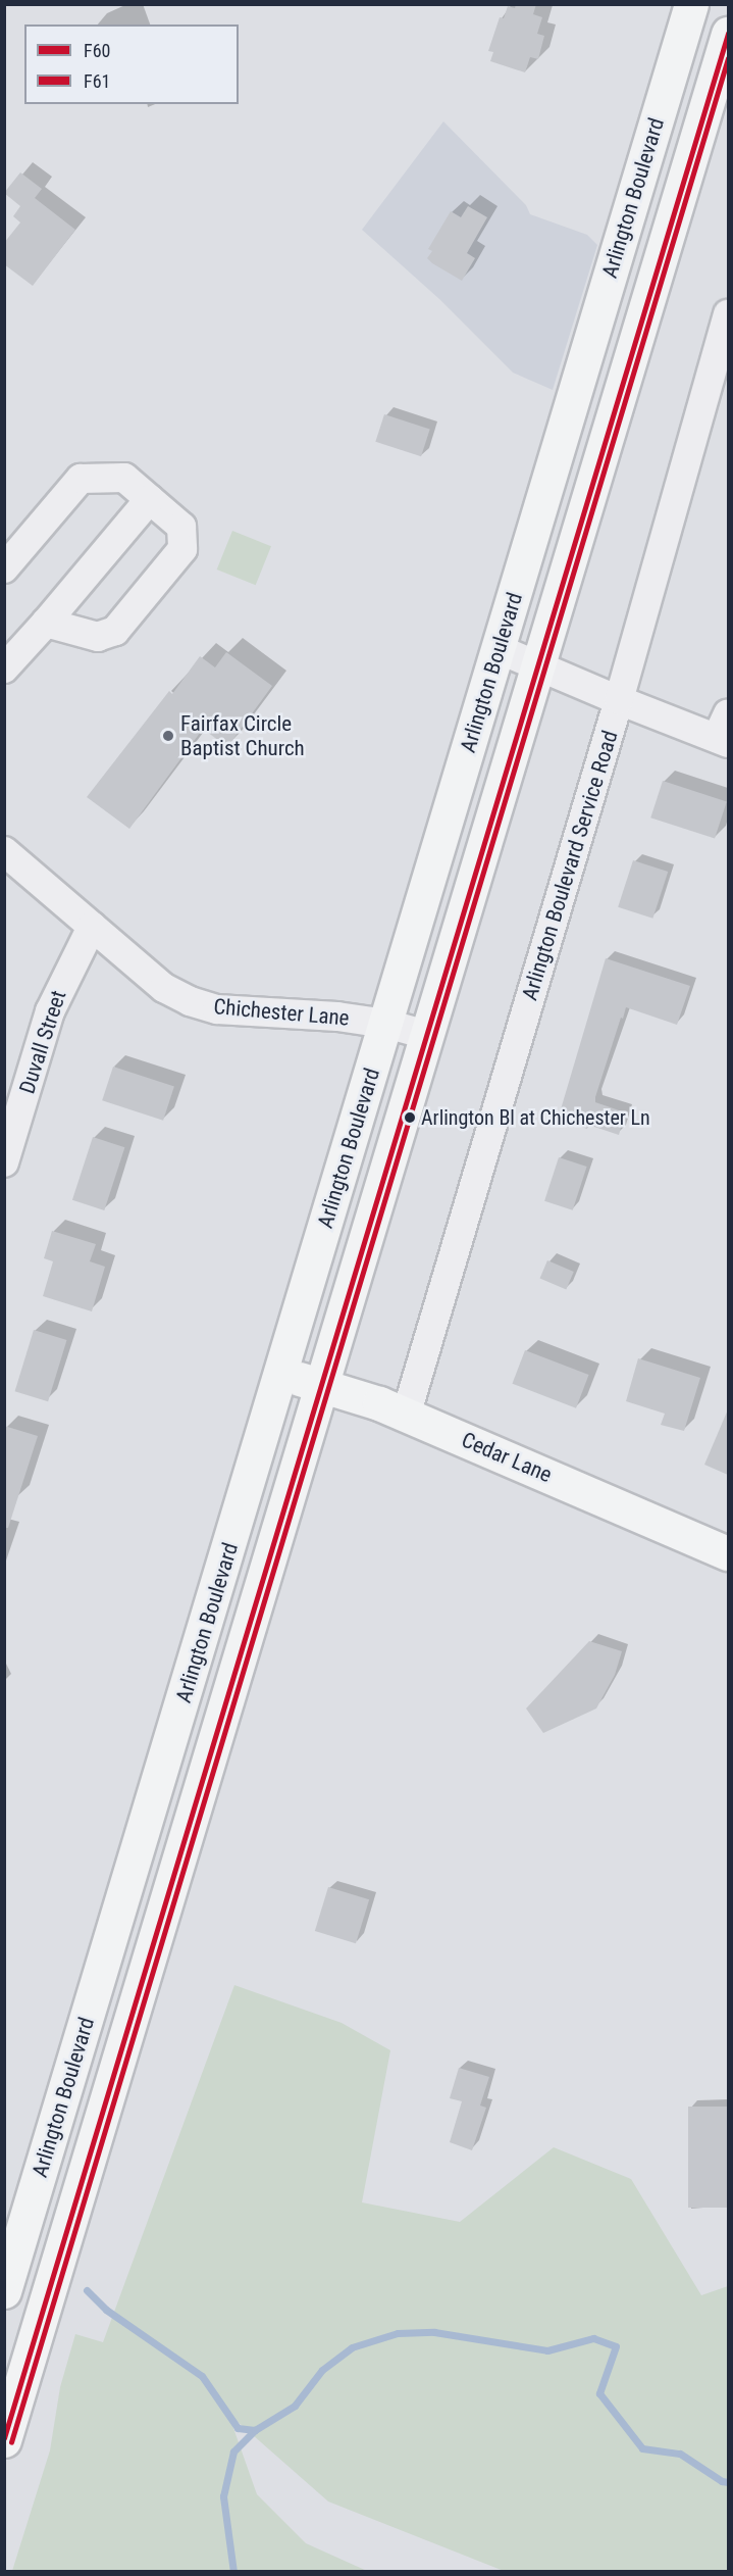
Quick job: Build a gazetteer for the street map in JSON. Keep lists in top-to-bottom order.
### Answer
{
  "streets": {
    "main road": ["Arlington Boulevard", "Cedar Lane"],
    "street": ["Arlington Boulevard Service Road", "Chichester Lane", "Duvall Street"]
  },
  "crossings": [
    ["Arlington Boulevard", "Chichester Lane"],
    ["Arlington Boulevard", "Cedar Lane"],
    ["Arlington Boulevard Service Road", "Cedar Lane"],
    ["Chichester Lane", "Duvall Street"]
  ],
  "places": ["Fairfax Circle Baptist Church", "Arlington Bl at Chichester Ln"],
  "lines": ["transit line F60", "transit line F61"],
  "legend": ["F60", "F61"]
}
